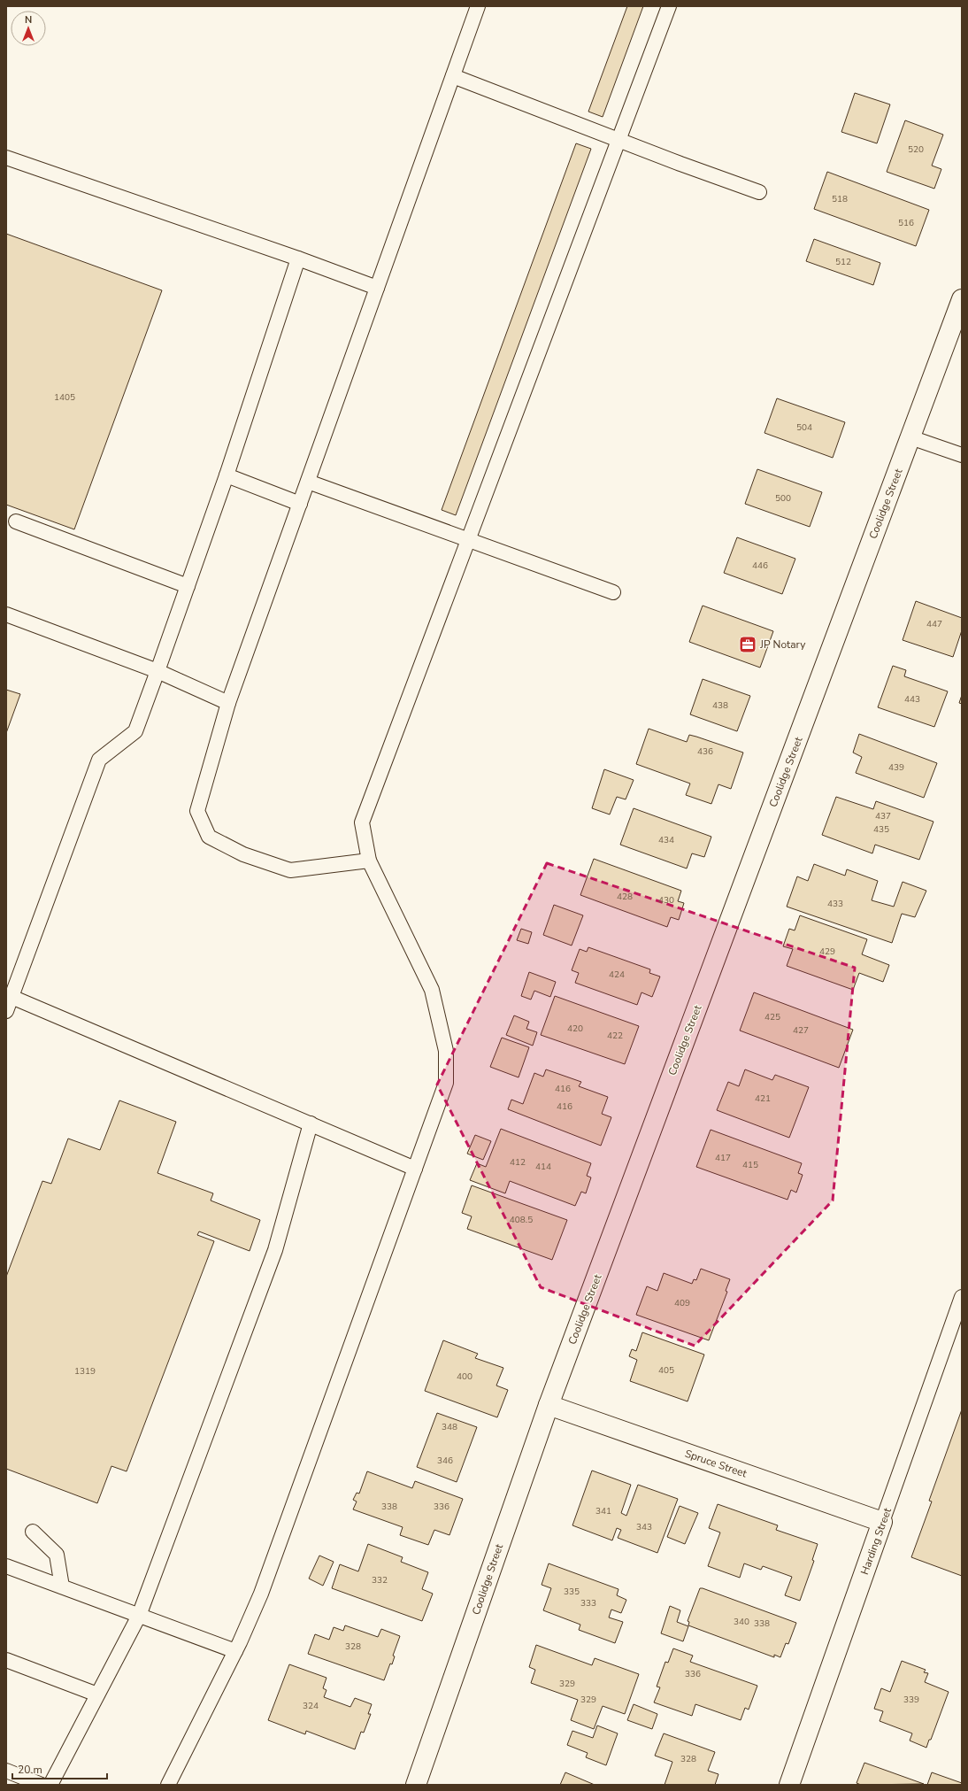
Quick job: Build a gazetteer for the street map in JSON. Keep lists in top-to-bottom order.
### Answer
{
  "streets": {
    "street": ["Coolidge Street", "Spruce Street", "Harding Street"]
  },
  "crossings": [
    ["Coolidge Street", "Spruce Street"],
    ["Spruce Street", "Harding Street"]
  ],
  "places": {
    "office": ["JP Notary"]
  },
  "house_numbers": [
    "520",
    "518",
    "516",
    "512",
    "1405",
    "504",
    "500",
    "446",
    "447",
    "443",
    "438",
    "436",
    "439",
    "437",
    "435",
    "434",
    "428",
    "430",
    "433",
    "429",
    "424",
    "425",
    "420",
    "427",
    "422",
    "416",
    "421",
    "416",
    "417",
    "412",
    "415",
    "414",
    "408.5",
    "409",
    "405",
    "1319",
    "400",
    "348",
    "346",
    "338",
    "336",
    "341",
    "343",
    "332",
    "335",
    "333",
    "340",
    "338",
    "328",
    "336",
    "329",
    "329",
    "339",
    "324",
    "328"
  ],
  "scale_bar": "20 m",
  "north": "top"
}
